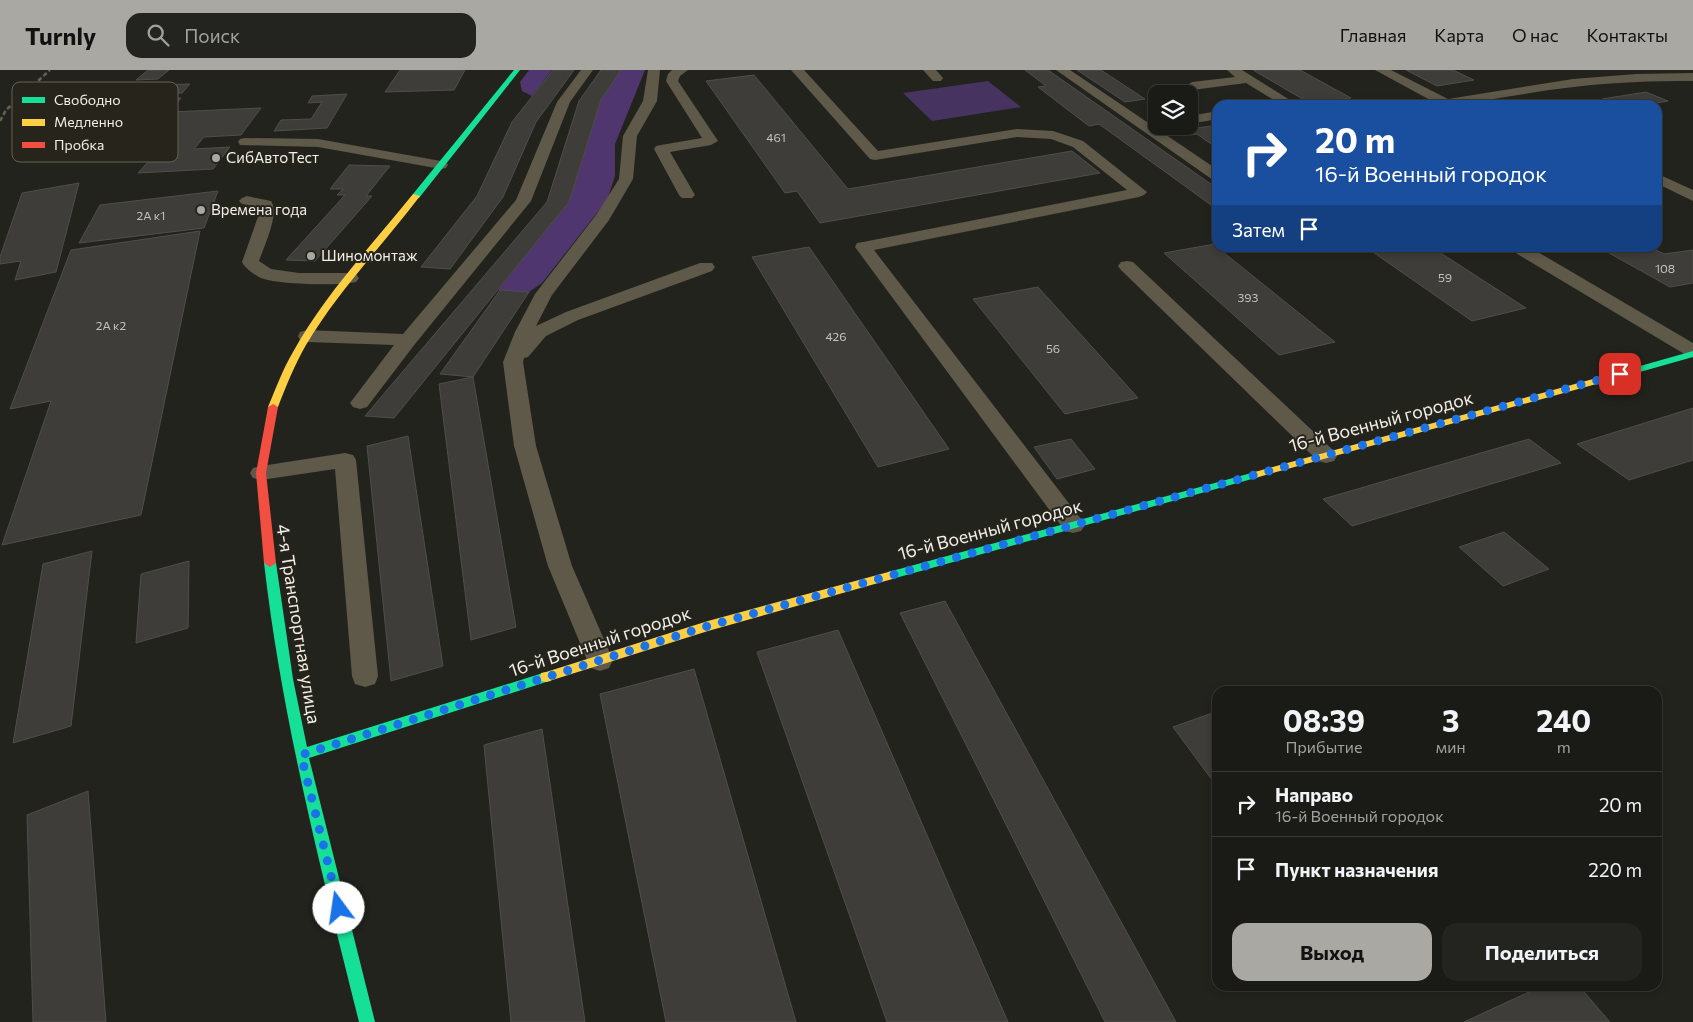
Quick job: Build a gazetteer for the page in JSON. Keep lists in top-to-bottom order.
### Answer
{
  "streets": {
    "main road": ["16-й Военный городок", "4-я Транспортная улица"]
  },
  "crossings": [
    ["16-й Военный городок", "4-я Транспортная улица"]
  ],
  "places": ["СибАвтоТест", "Времена года", "Шиномонтаж"],
  "house_numbers": [
    "461",
    "2А к1",
    "108",
    "59",
    "393",
    "2А к2",
    "426",
    "56"
  ],
  "legend": ["Свободно", "Медленно", "Пробка"],
  "page": {
    "header": "Turnly",
    "search": "Поиск",
    "nav": [
      "Главная",
      "Карта",
      "О нас",
      "Контакты"
    ],
    "turn": ["20 m", "16-й Военный городок"],
    "then": "Затем",
    "eta": [
      "08:39",
      "Прибытие",
      "3",
      "мин",
      "240",
      "m"
    ],
    "list": [
      {
        "name": "Направо",
        "note": "16-й Военный городок",
        "value": "20 m"
      },
      {
        "name": "Пункт назначения",
        "value": "220 m"
      }
    ],
    "buttons": ["Выход", "Поделиться"]
  }
}
